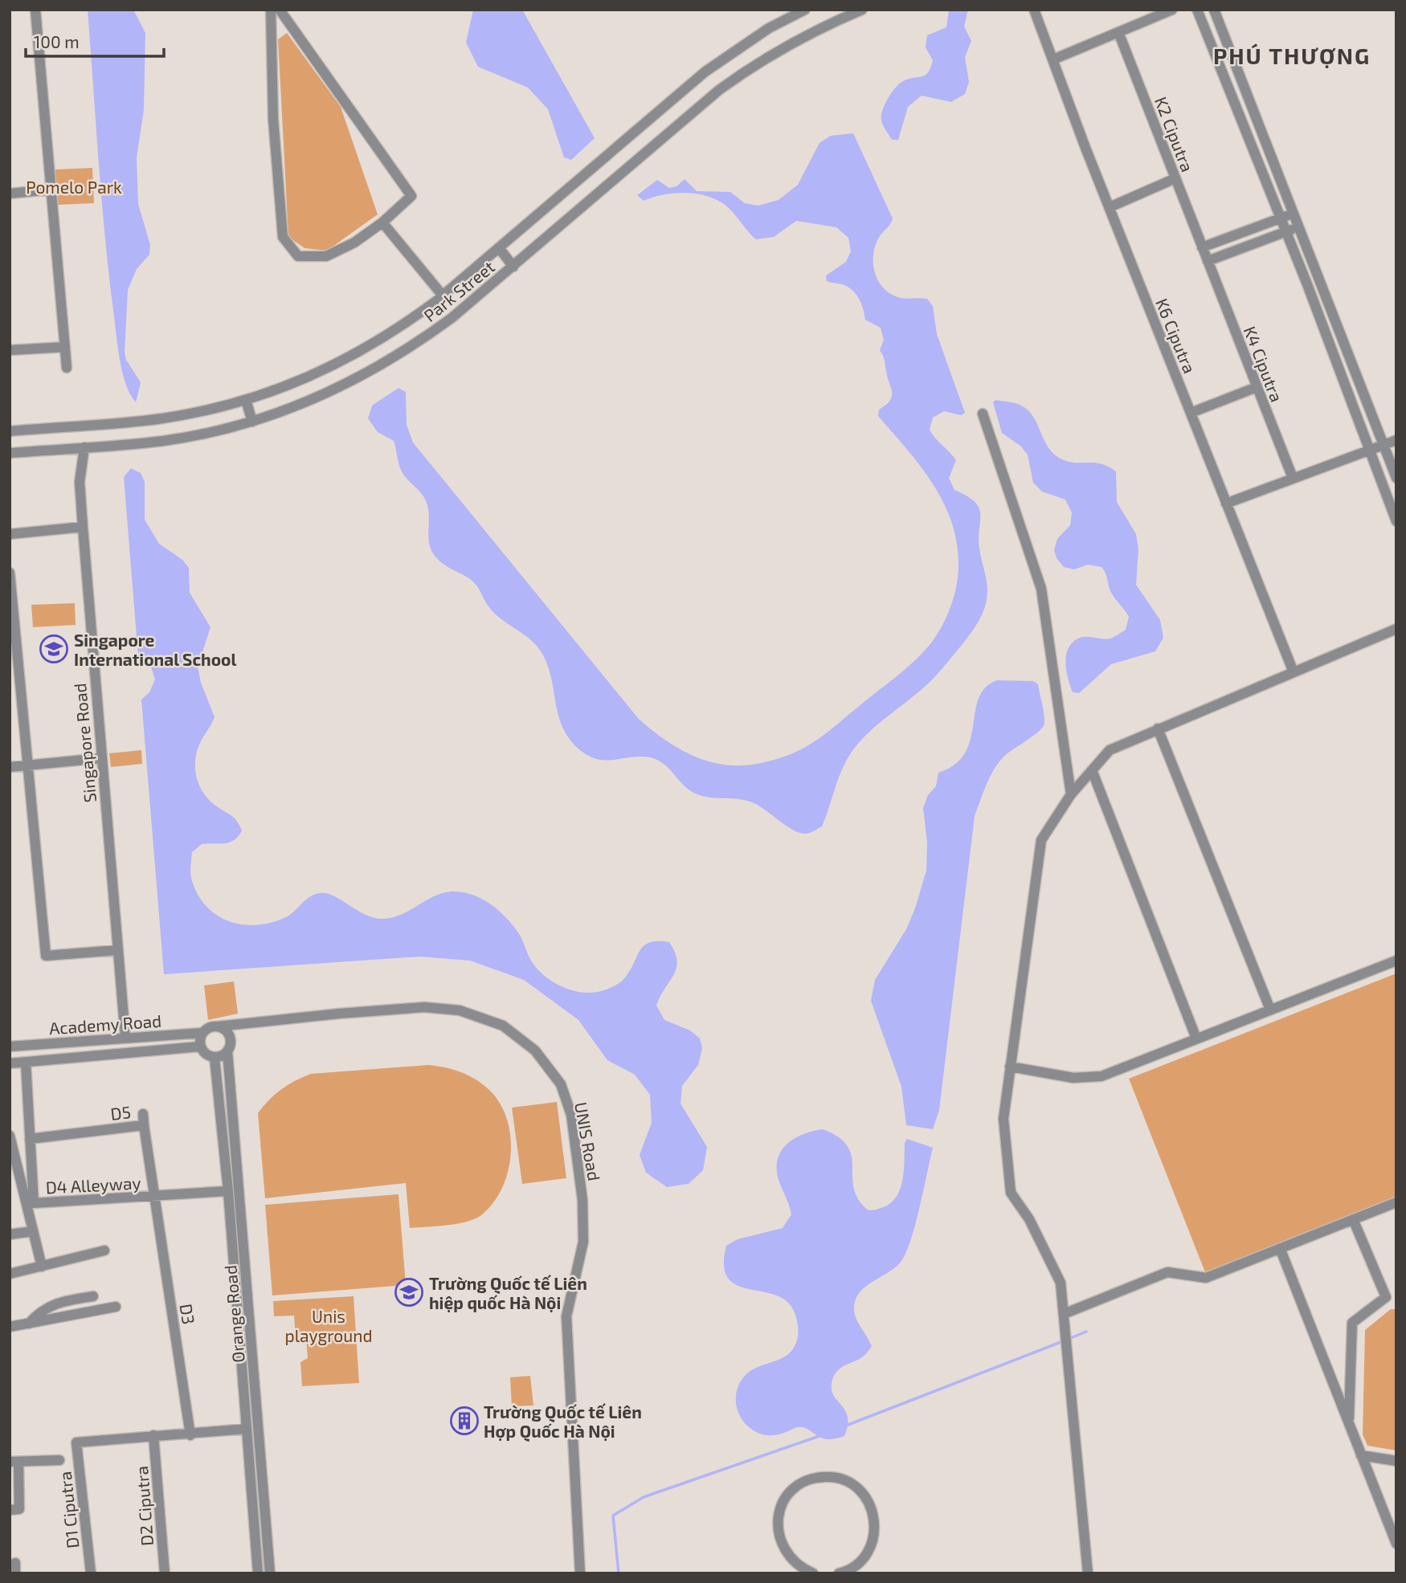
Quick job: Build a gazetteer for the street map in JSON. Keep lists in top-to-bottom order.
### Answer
{
  "streets": {
    "street": [
      "K2 Ciputra",
      "Park Street",
      "K6 Ciputra",
      "K4 Ciputra",
      "Singapore Road",
      "Academy Road",
      "D5",
      "UNIS Road",
      "D4 Alleyway",
      "D3",
      "Orange Road",
      "D2 Ciputra",
      "D1 Ciputra"
    ]
  },
  "crossings": [
    ["K2 Ciputra", "K4 Ciputra"],
    ["Park Street", "Singapore Road"],
    ["Singapore Road", "Academy Road"],
    ["Academy Road", "UNIS Road"],
    ["Academy Road", "D4 Alleyway"],
    ["Academy Road", "Orange Road"],
    ["D5", "D4 Alleyway"],
    ["D5", "D3"],
    ["UNIS Road", "Orange Road"],
    ["D4 Alleyway", "D3"],
    ["D4 Alleyway", "Orange Road"],
    ["D2 Ciputra", "D1 Ciputra"]
  ],
  "districts": ["PHÚ THƯỢNG"],
  "parks": ["Pomelo Park", "Unis playground"],
  "places": {
    "school or university": ["Singapore International School", "Trường Quốc tế Liên hiệp quốc Hà Nội"],
    "building": ["Trường Quốc tế Liên Hợp Quốc Hà Nội"]
  },
  "scale_bar": "100 m"
}
